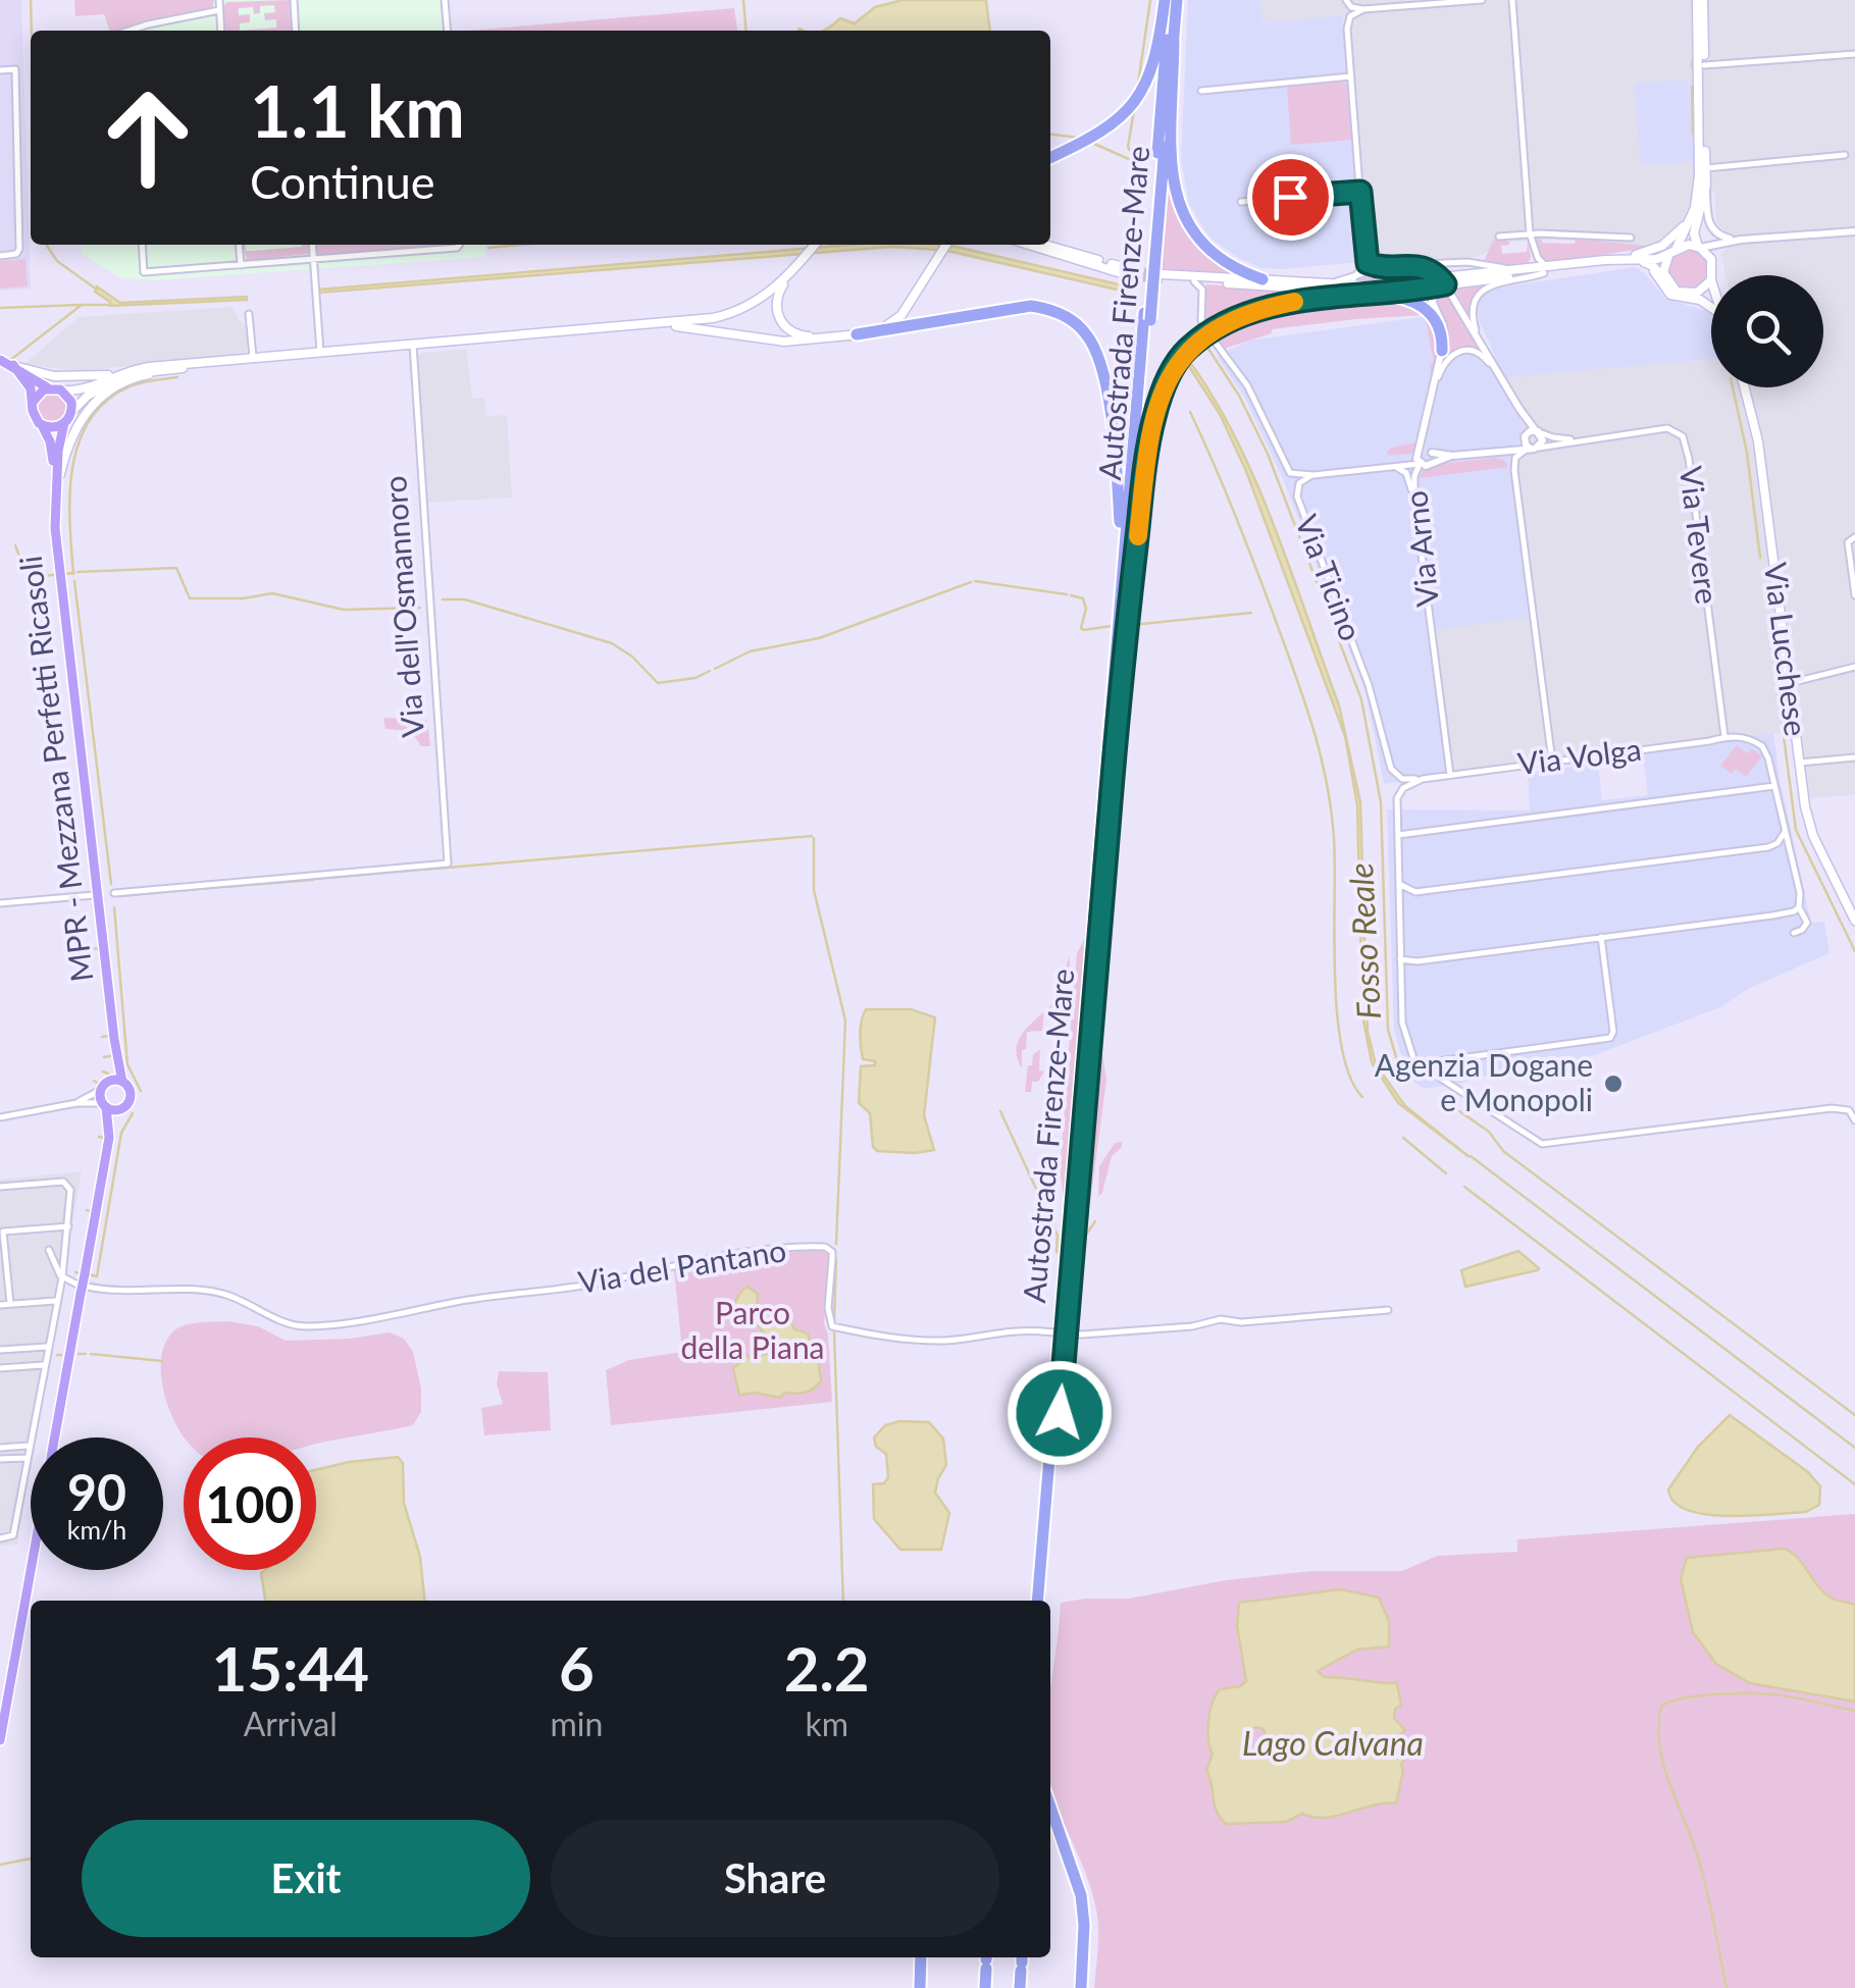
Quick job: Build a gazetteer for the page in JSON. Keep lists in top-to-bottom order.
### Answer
{
  "streets": {
    "highway": ["Autostrada Firenze-Mare"],
    "main road": ["Via Lucchese", "MPR - Mezzana Perfetti Ricasoli"],
    "street": [
      "Via Tevere",
      "Via Arno",
      "Via Ticino",
      "Via dell'Osmannoro",
      "Via Volga",
      "Via del Pantano"
    ]
  },
  "crossings": [
    ["Via Tevere", "Via Volga"],
    ["Via Arno", "Via Volga"],
    ["Via Ticino", "Via Volga"]
  ],
  "water": ["Fosso Reale", "Lago Calvana"],
  "parks": ["Parco della Piana"],
  "places": ["Agenzia Dogane e Monopoli"],
  "page": {
    "turn": ["1.1 km", "Continue"],
    "speed": "90 km/h",
    "limit": "100",
    "eta": [
      "15:44",
      "Arrival",
      "6",
      "min",
      "2.2",
      "km"
    ],
    "buttons": ["Exit", "Share"]
  }
}
